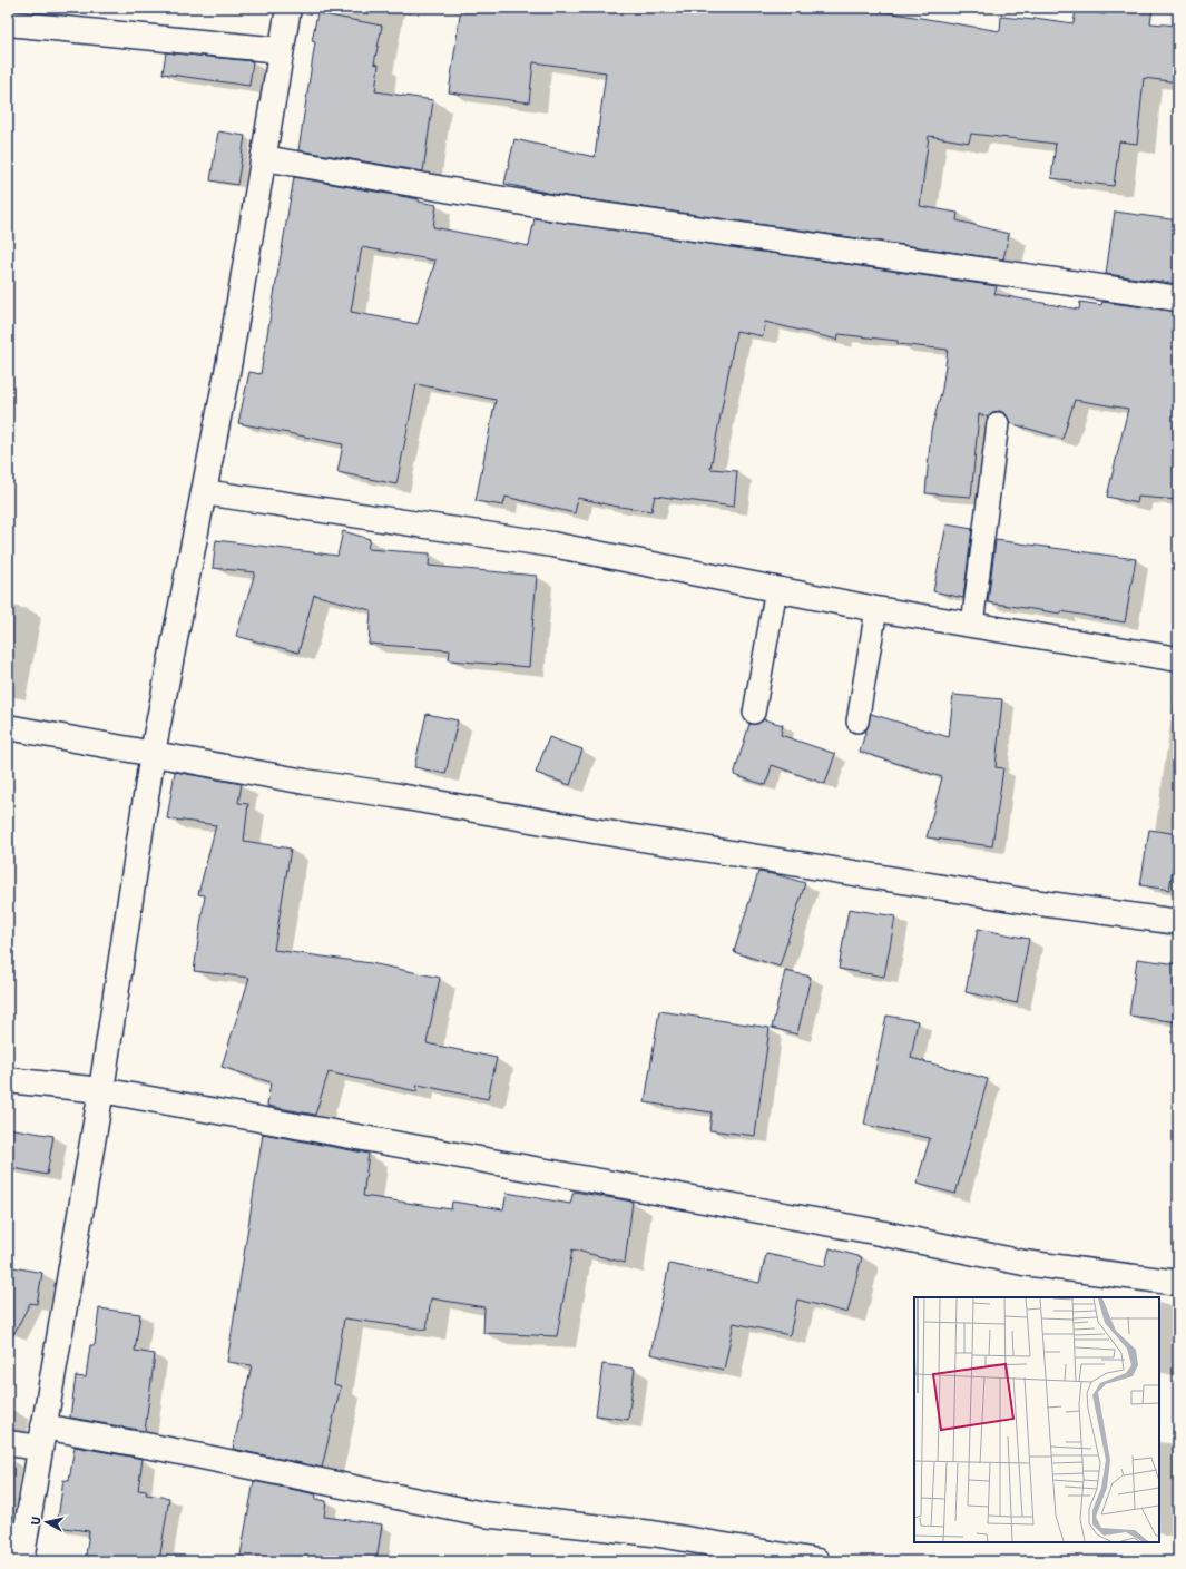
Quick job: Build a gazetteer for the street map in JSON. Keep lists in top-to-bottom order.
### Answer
{
  "north": "left"
}
